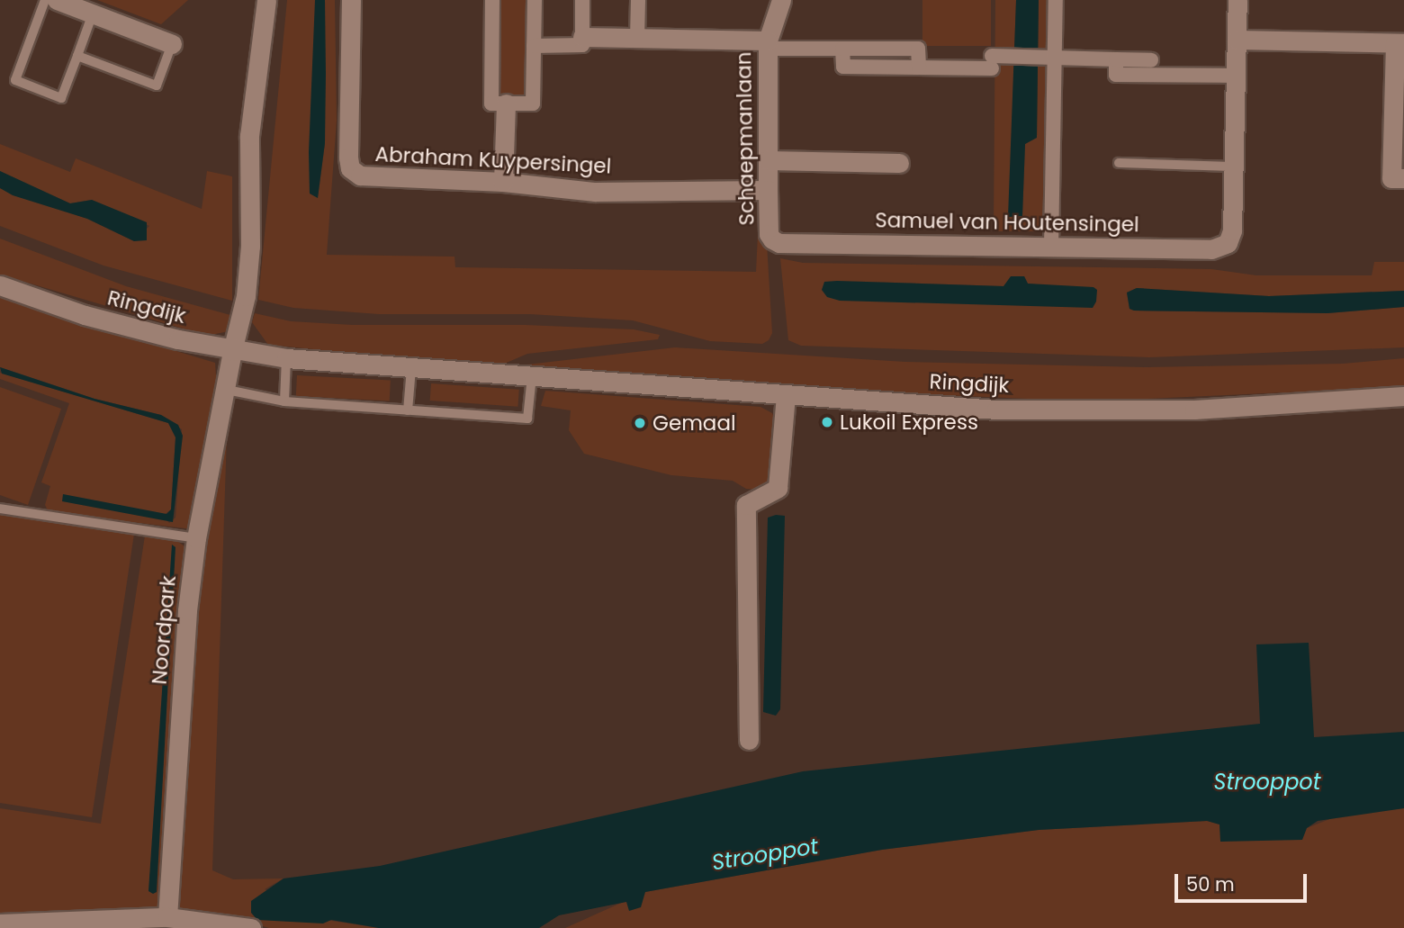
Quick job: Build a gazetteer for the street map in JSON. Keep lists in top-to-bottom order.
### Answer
{
  "streets": {
    "street": [
      "Schaepmanlaan",
      "Abraham Kuypersingel",
      "Samuel van Houtensingel",
      "Ringdijk",
      "Noordpark"
    ]
  },
  "crossings": [
    ["Schaepmanlaan", "Abraham Kuypersingel"],
    ["Schaepmanlaan", "Samuel van Houtensingel"],
    ["Ringdijk", "Noordpark"]
  ],
  "water": ["Strooppot"],
  "places": ["Lukoil Express", "Gemaal"],
  "scale_bar": "50 m"
}
